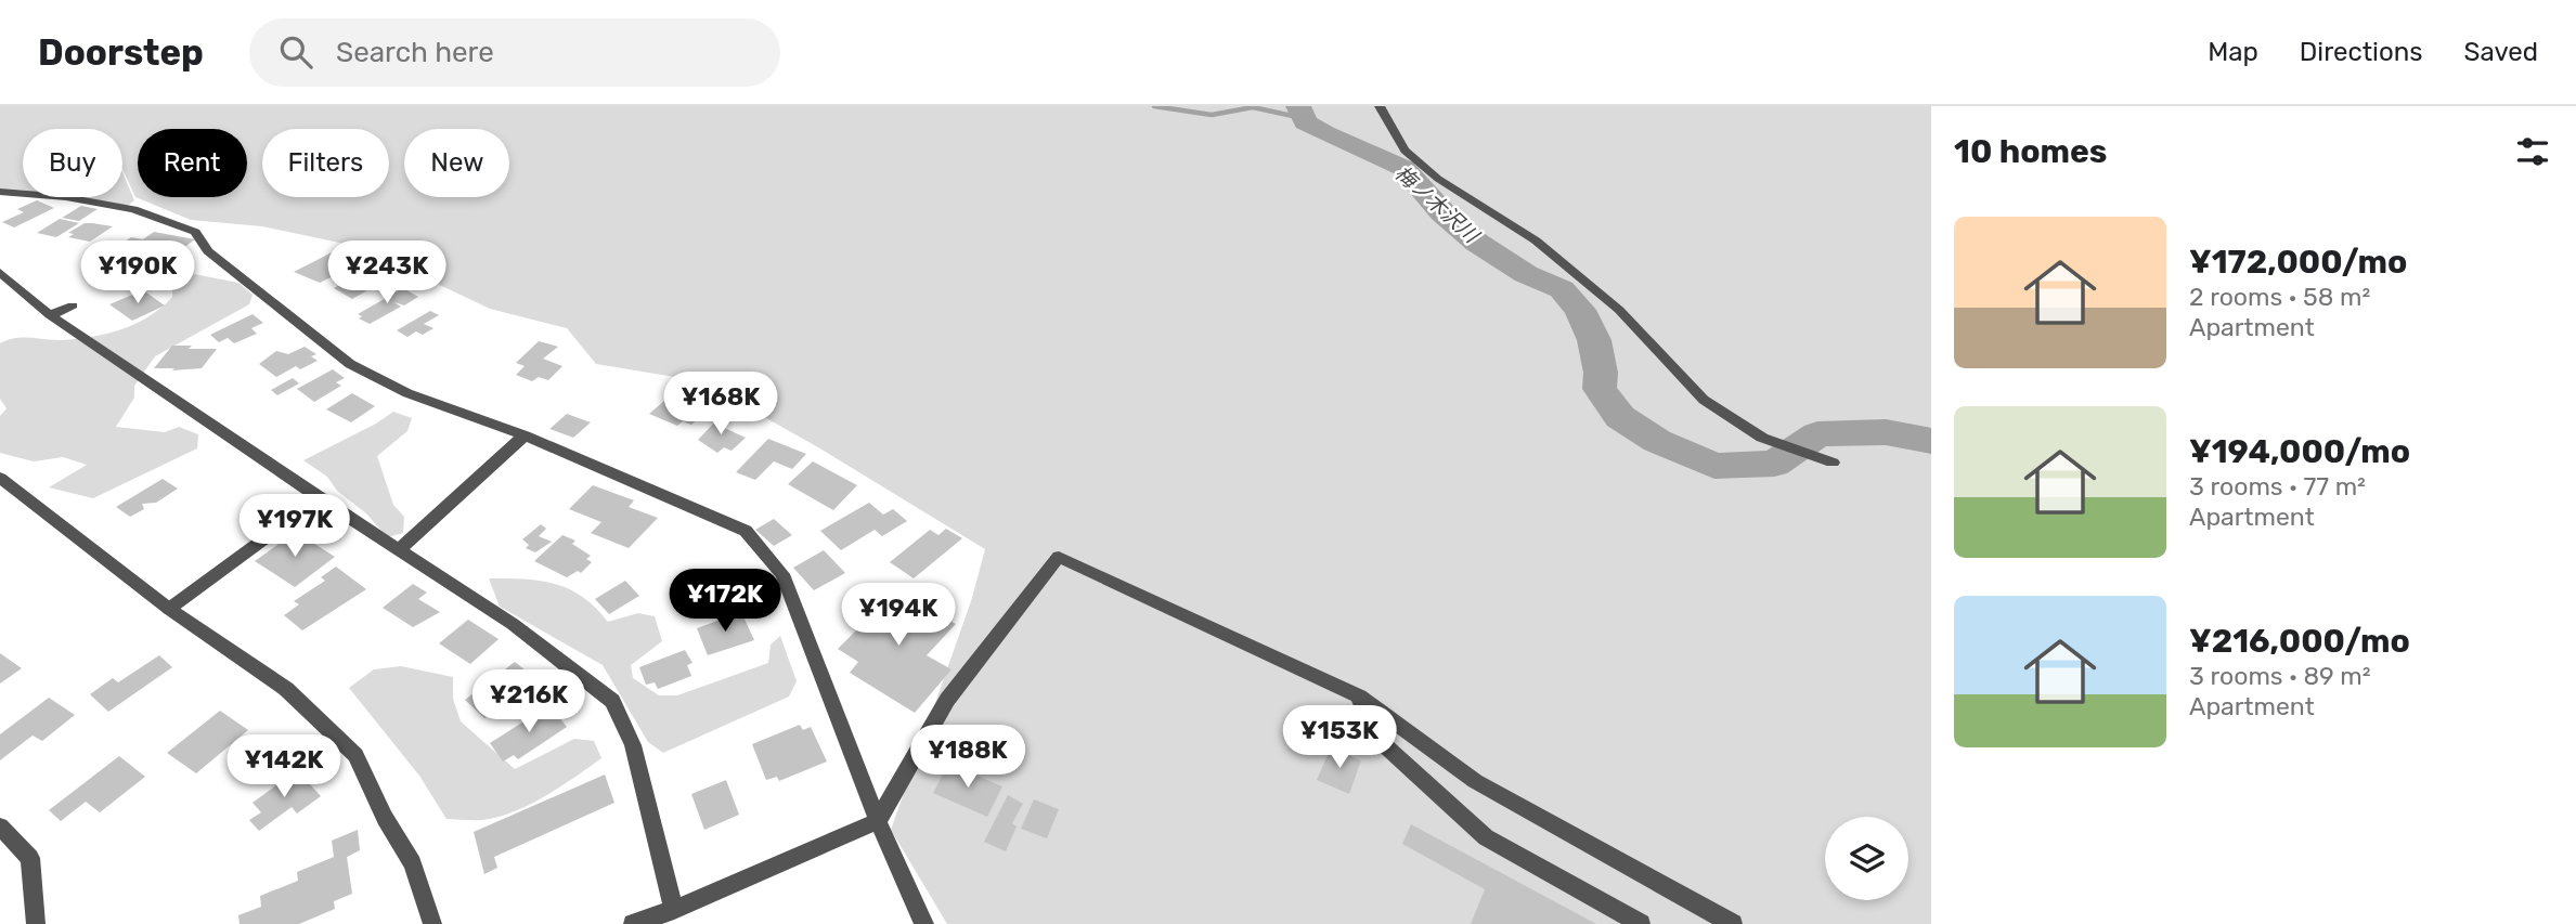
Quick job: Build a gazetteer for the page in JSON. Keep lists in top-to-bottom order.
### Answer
{
  "water": ["梅ノ木沢川"],
  "page": {
    "header": "Doorstep",
    "search": "Search here",
    "nav": ["Map", "Directions", "Saved"],
    "heading": "10 homes",
    "chip": [
      "Buy",
      "Rent",
      "Filters",
      "New"
    ],
    "list": [
      {
        "name": "¥172,000/mo",
        "note": "2 rooms · 58 m² · Apartment"
      },
      {
        "name": "¥194,000/mo",
        "note": "3 rooms · 77 m² · Apartment"
      },
      {
        "name": "¥216,000/mo",
        "note": "3 rooms · 89 m² · Apartment"
      }
    ],
    "price": [
      "¥190K",
      "¥243K",
      "¥168K",
      "¥197K",
      "¥172K",
      "¥194K",
      "¥216K",
      "¥153K",
      "¥188K",
      "¥142K"
    ]
  }
}
